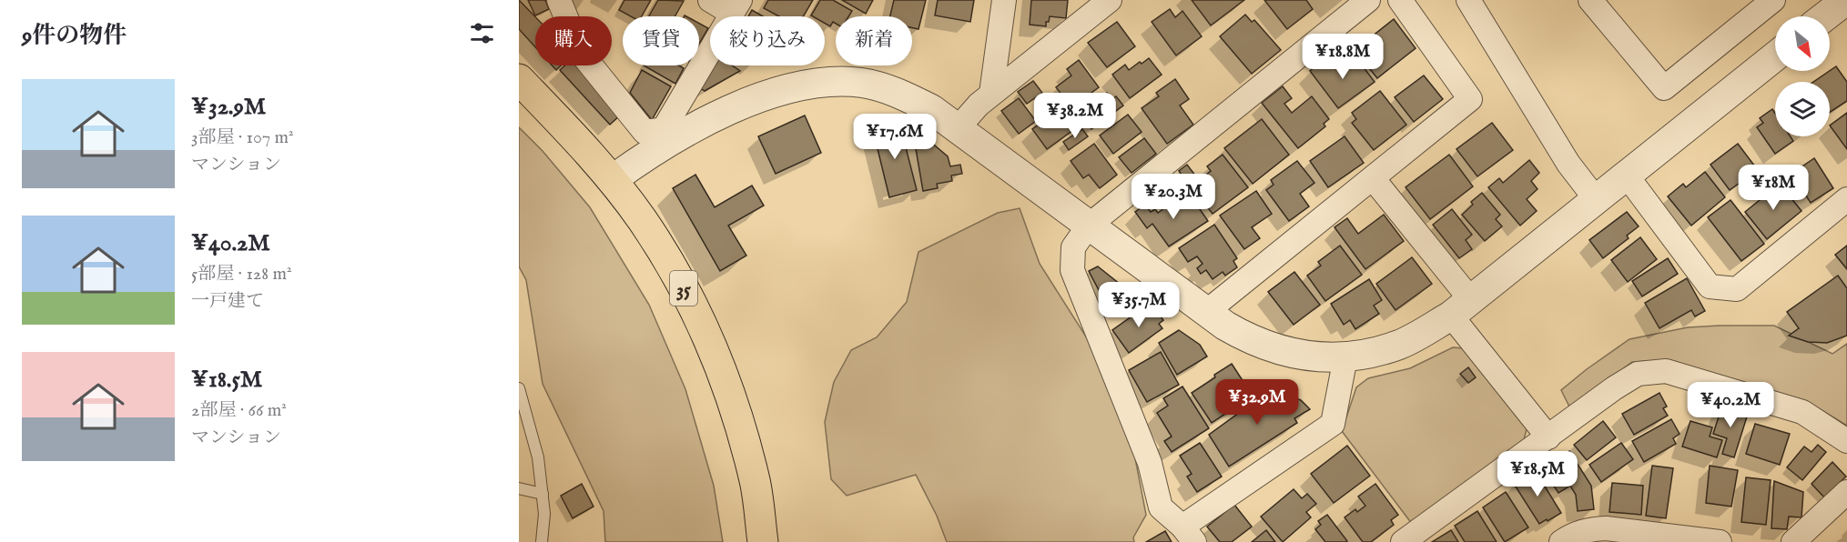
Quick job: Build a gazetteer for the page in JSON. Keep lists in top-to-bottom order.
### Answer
{
  "streets": {
    "main road": ["35"]
  },
  "north": "bottom right",
  "page": {
    "heading": "9件の物件",
    "chip": [
      "購入",
      "賃貸",
      "絞り込み",
      "新着"
    ],
    "price": [
      "¥18.8M",
      "¥38.2M",
      "¥17.6M",
      "¥18M",
      "¥20.3M",
      "¥35.7M",
      "¥32.9M",
      "¥40.2M",
      "¥18.5M"
    ],
    "list": [
      {
        "name": "¥32.9M",
        "note": "3部屋 · 107 m² · マンション"
      },
      {
        "name": "¥40.2M",
        "note": "5部屋 · 128 m² · 一戸建て"
      },
      {
        "name": "¥18.5M",
        "note": "2部屋 · 66 m² · マンション"
      }
    ]
  }
}
